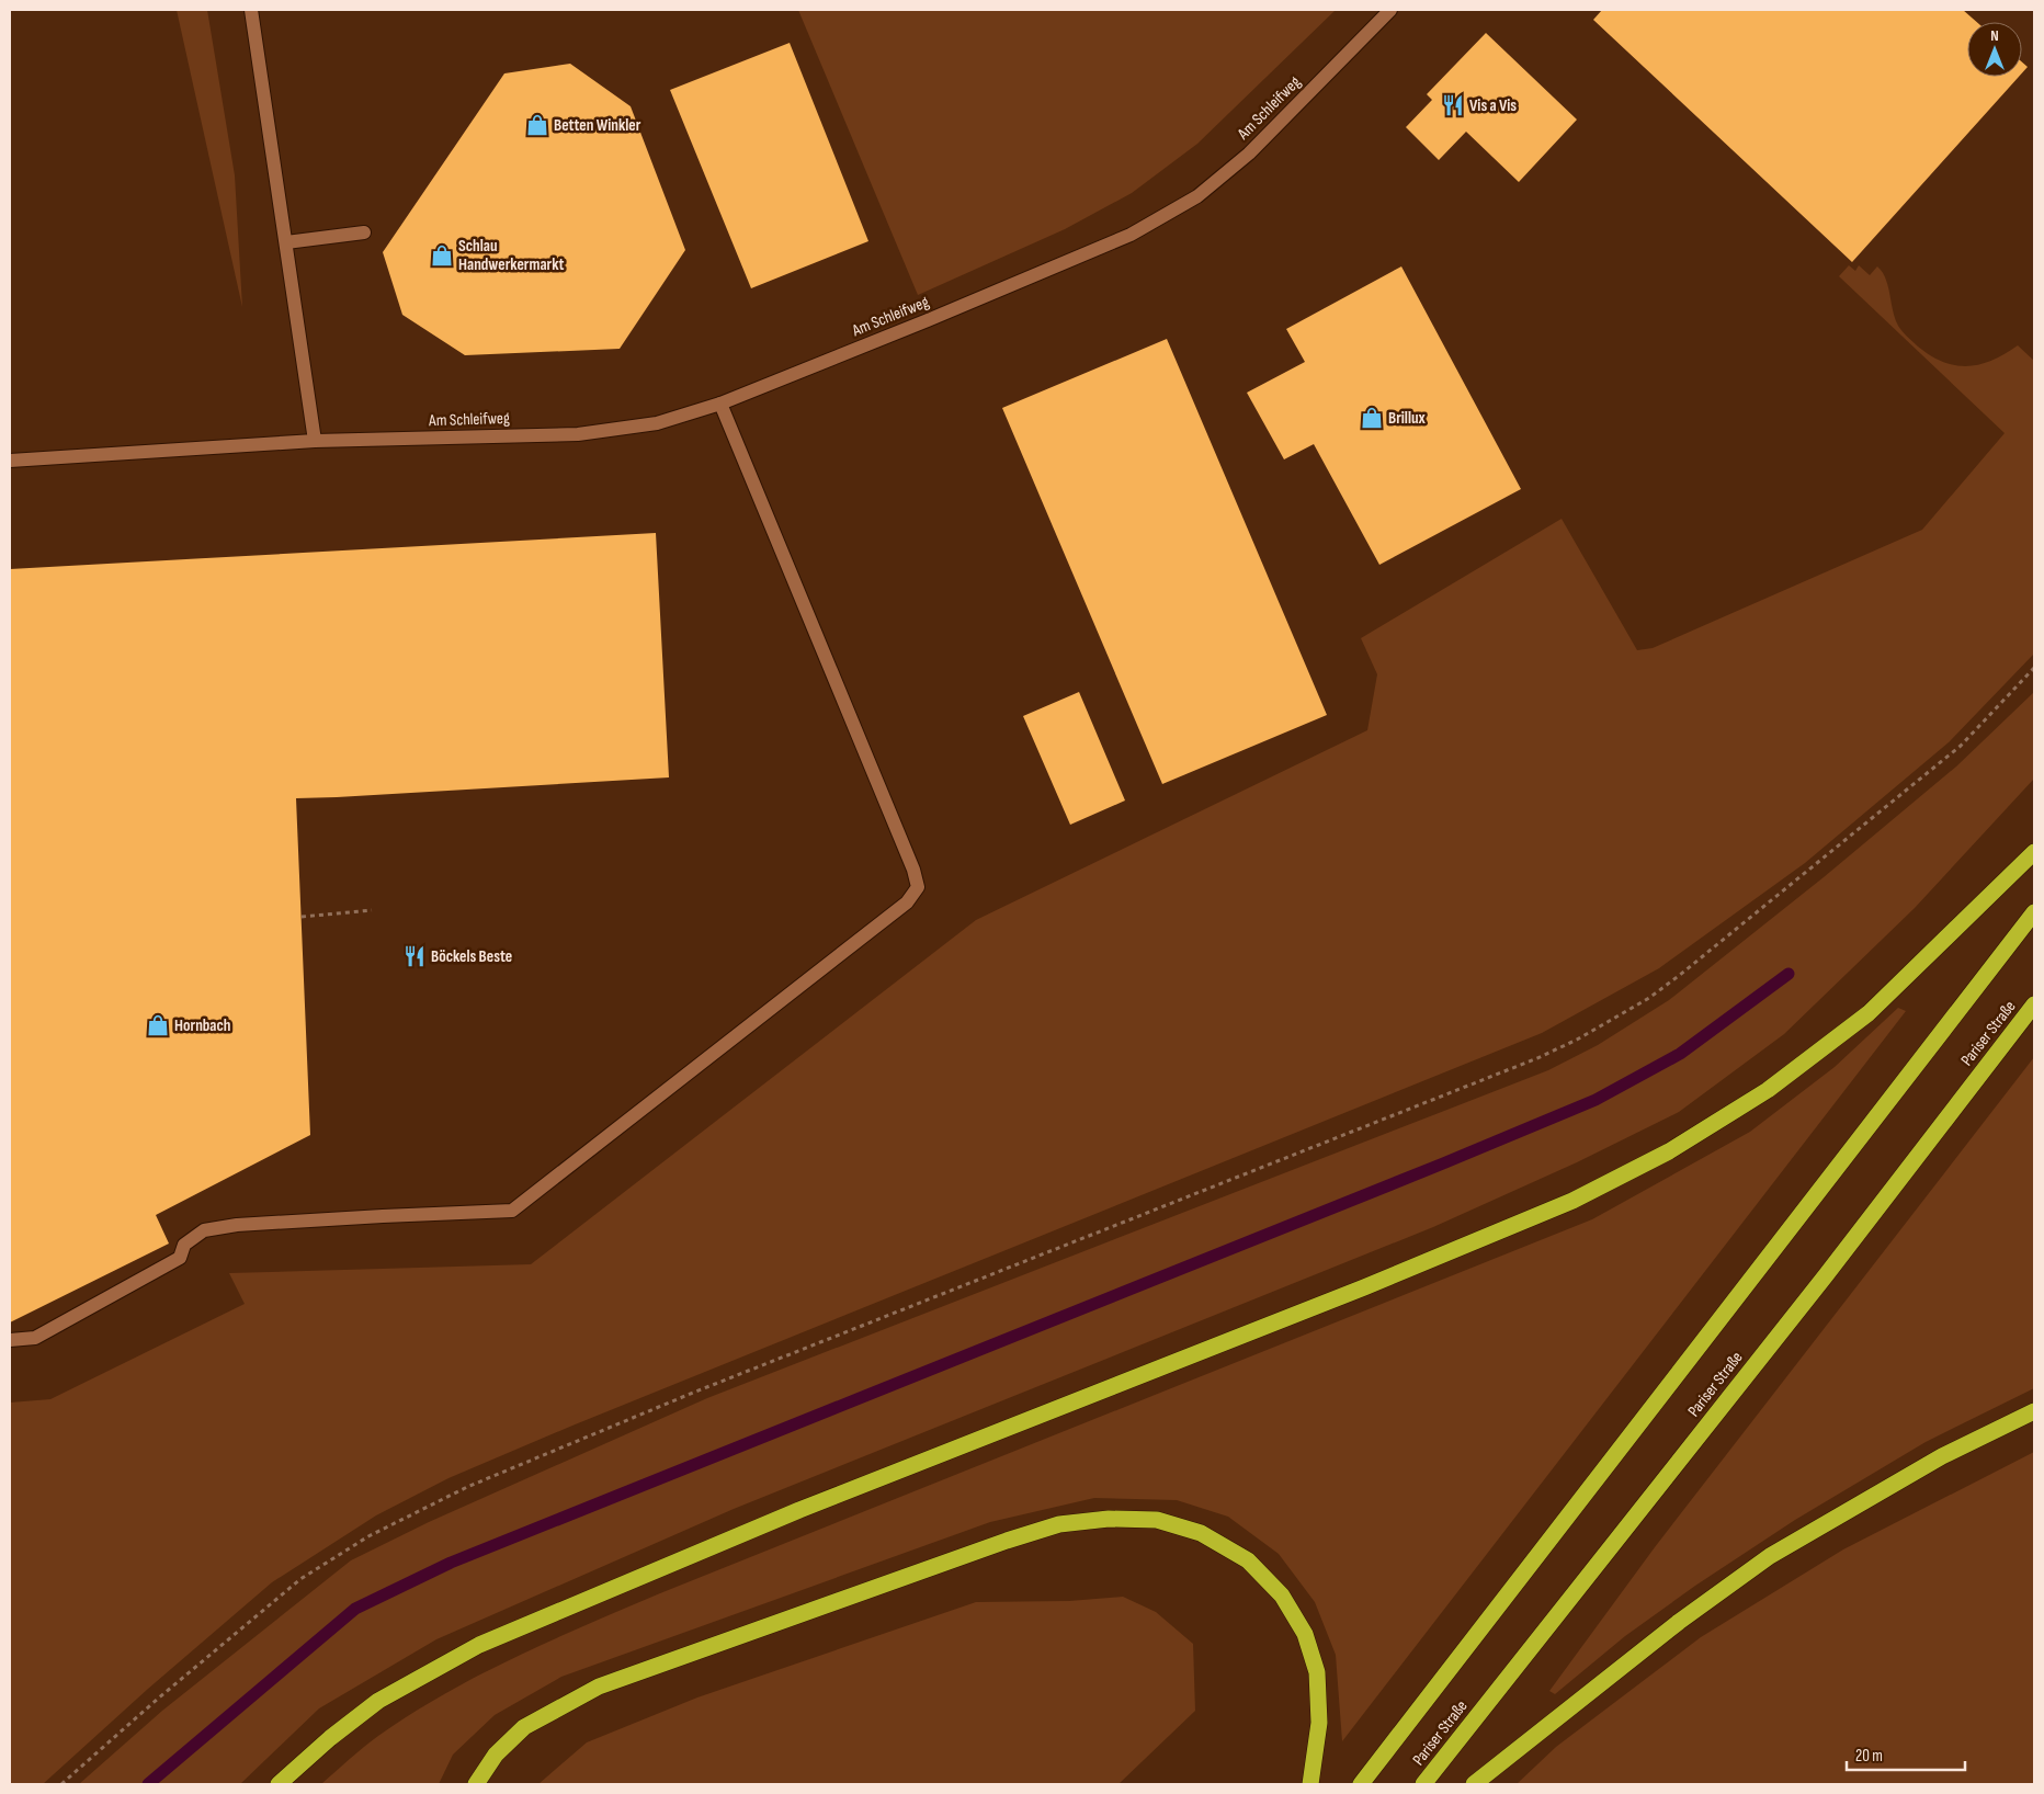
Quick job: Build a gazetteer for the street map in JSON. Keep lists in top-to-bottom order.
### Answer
{
  "streets": {
    "highway": ["Pariser Straße"],
    "street": ["Am Schleifweg"]
  },
  "places": {
    "restaurant": ["Vis a Vis", "Böckels Beste"],
    "shop": [
      "Betten Winkler",
      "Schlau Handwerkermarkt",
      "Brillux",
      "Hornbach"
    ]
  },
  "scale_bar": "20 m",
  "north": "top"
}
